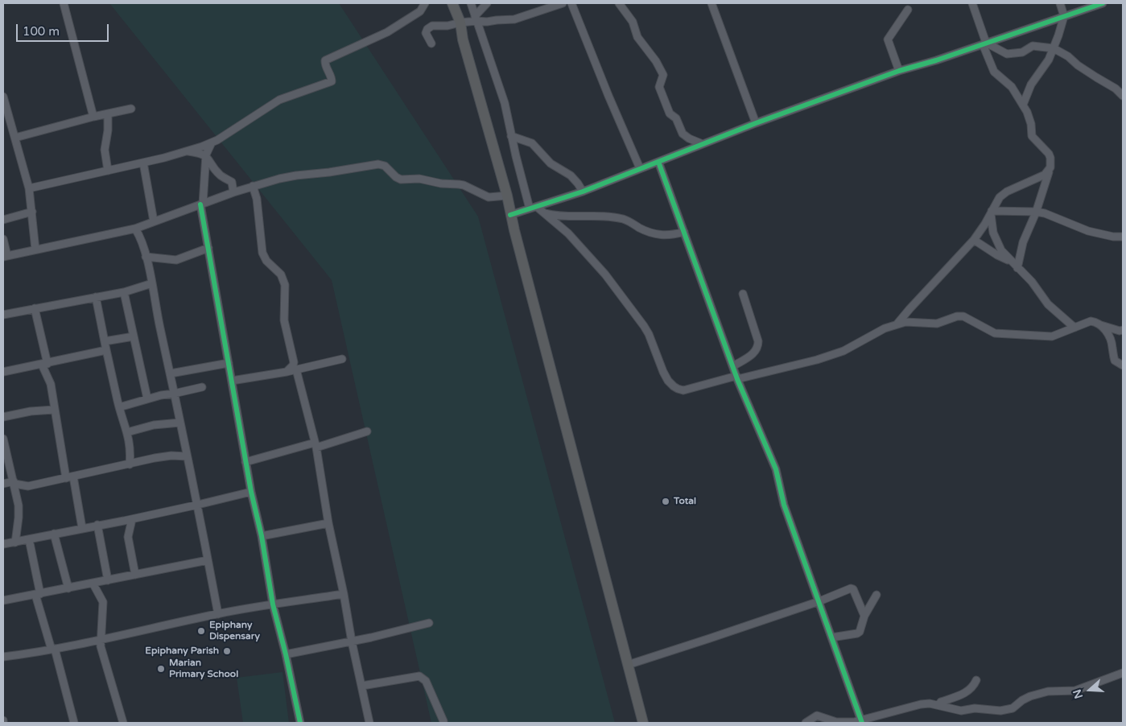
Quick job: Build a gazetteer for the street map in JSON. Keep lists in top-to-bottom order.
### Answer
{
  "places": [
    "Total",
    "Epiphany Dispensary",
    "Epiphany Parish",
    "Marian Primary School"
  ],
  "scale_bar": "100 m",
  "north": "left"
}
